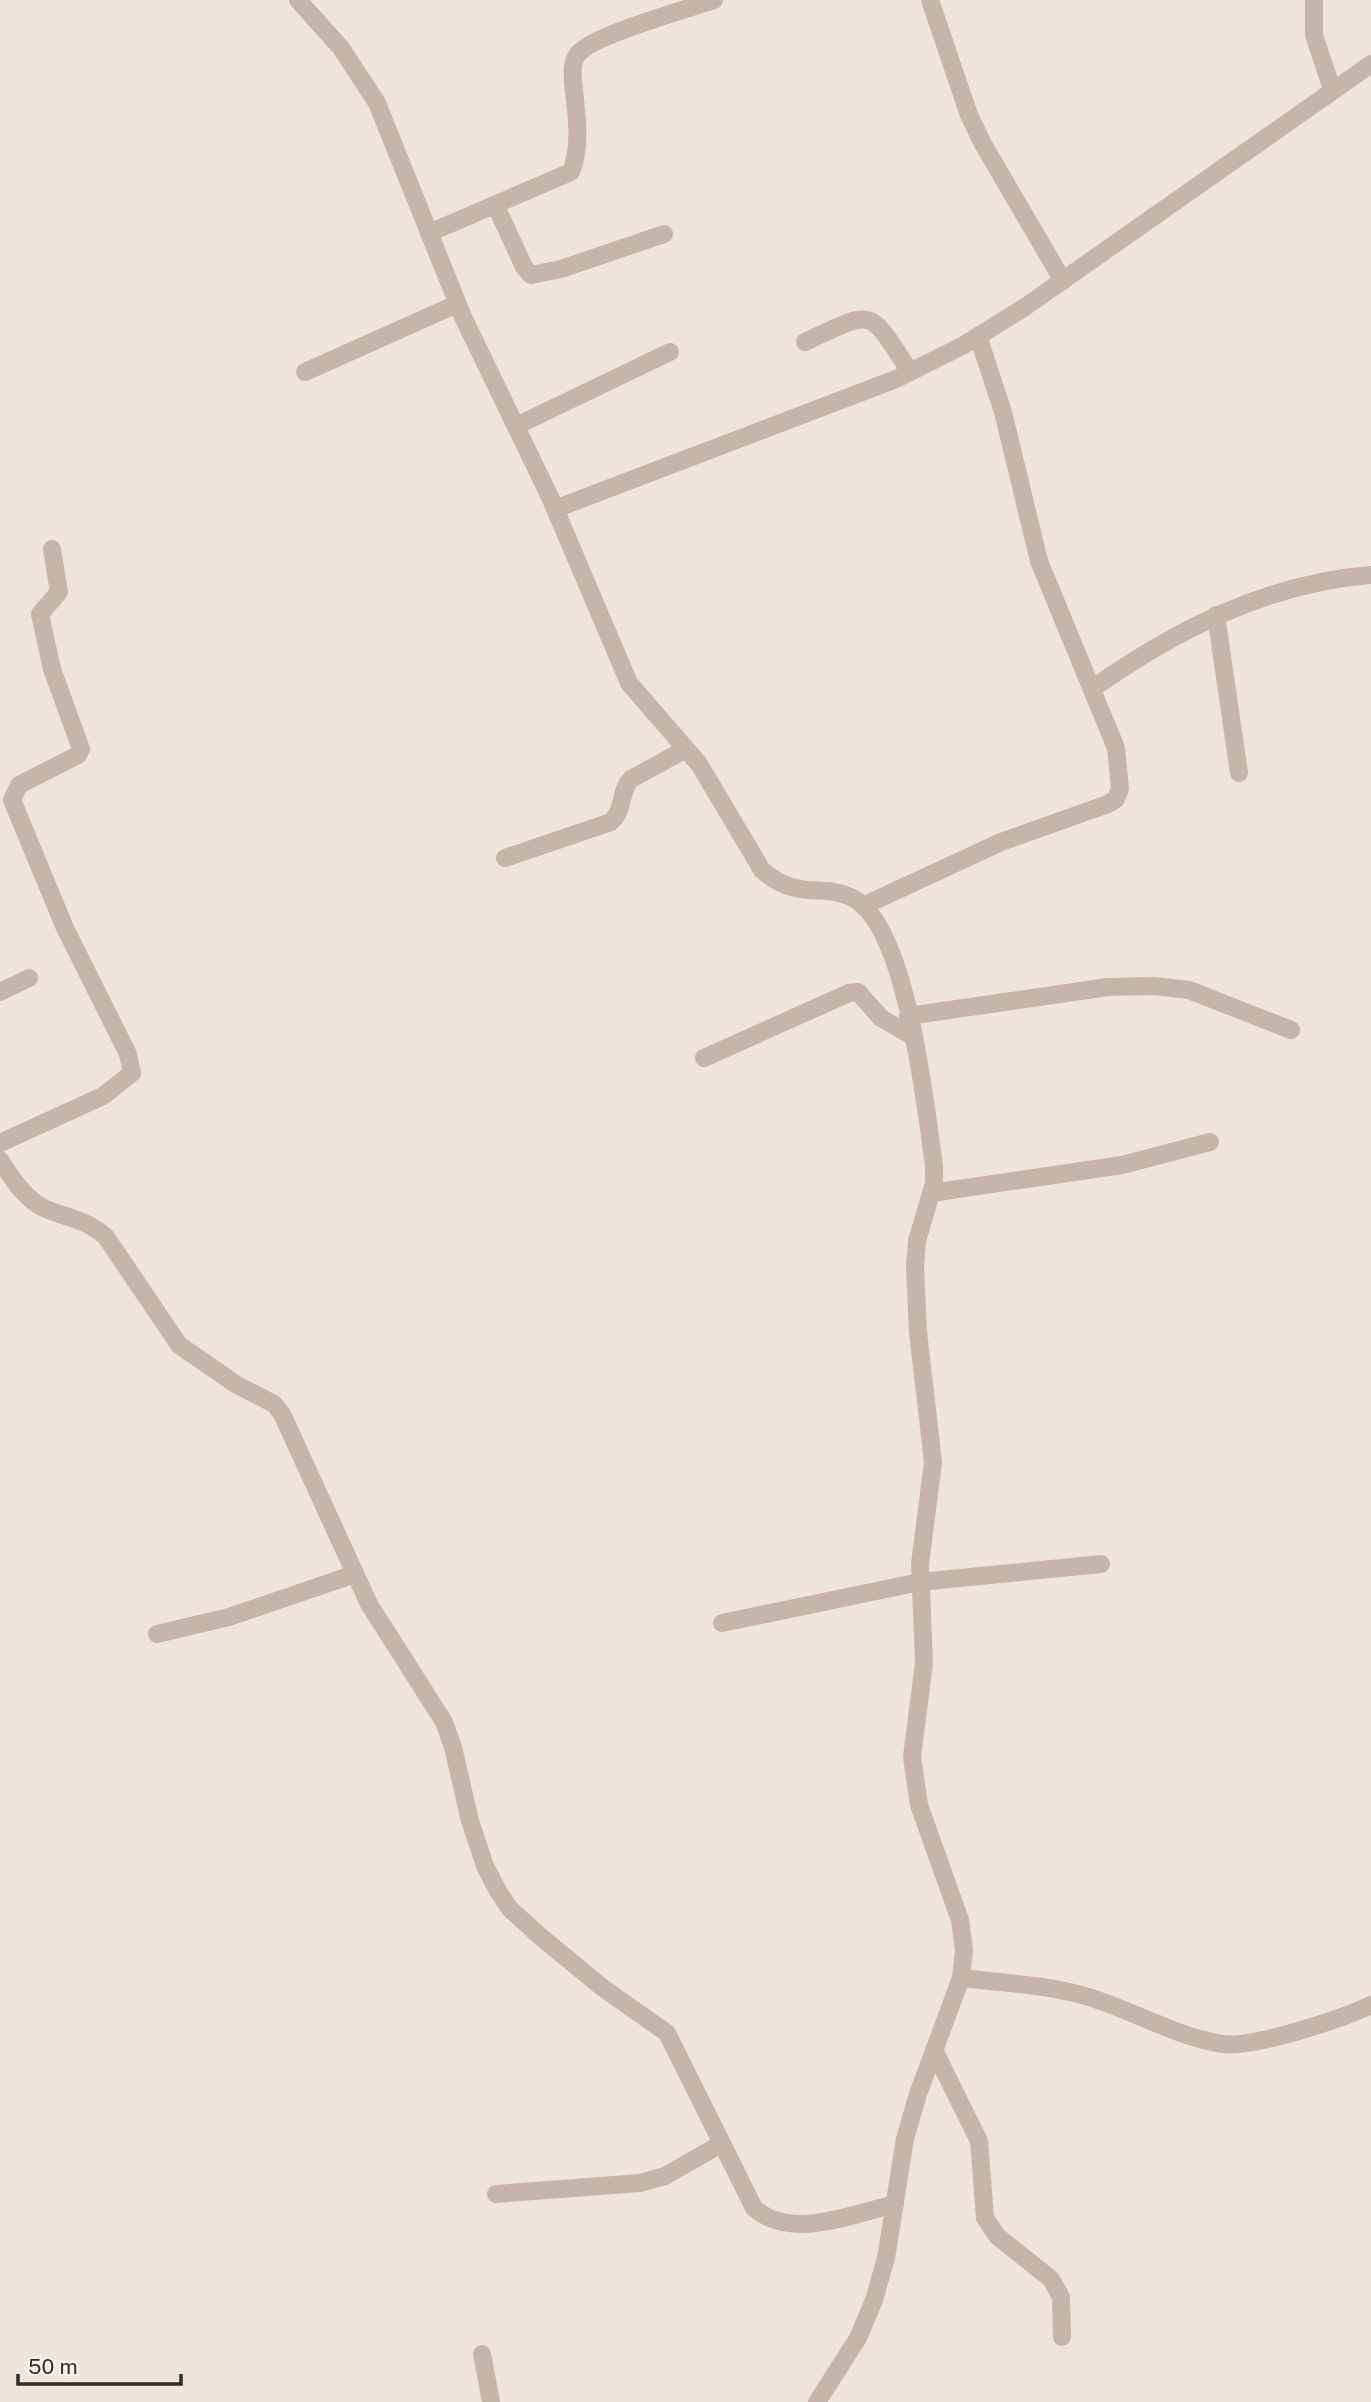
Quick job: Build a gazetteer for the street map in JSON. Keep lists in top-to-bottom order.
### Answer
{
  "scale_bar": "50 m"
}
